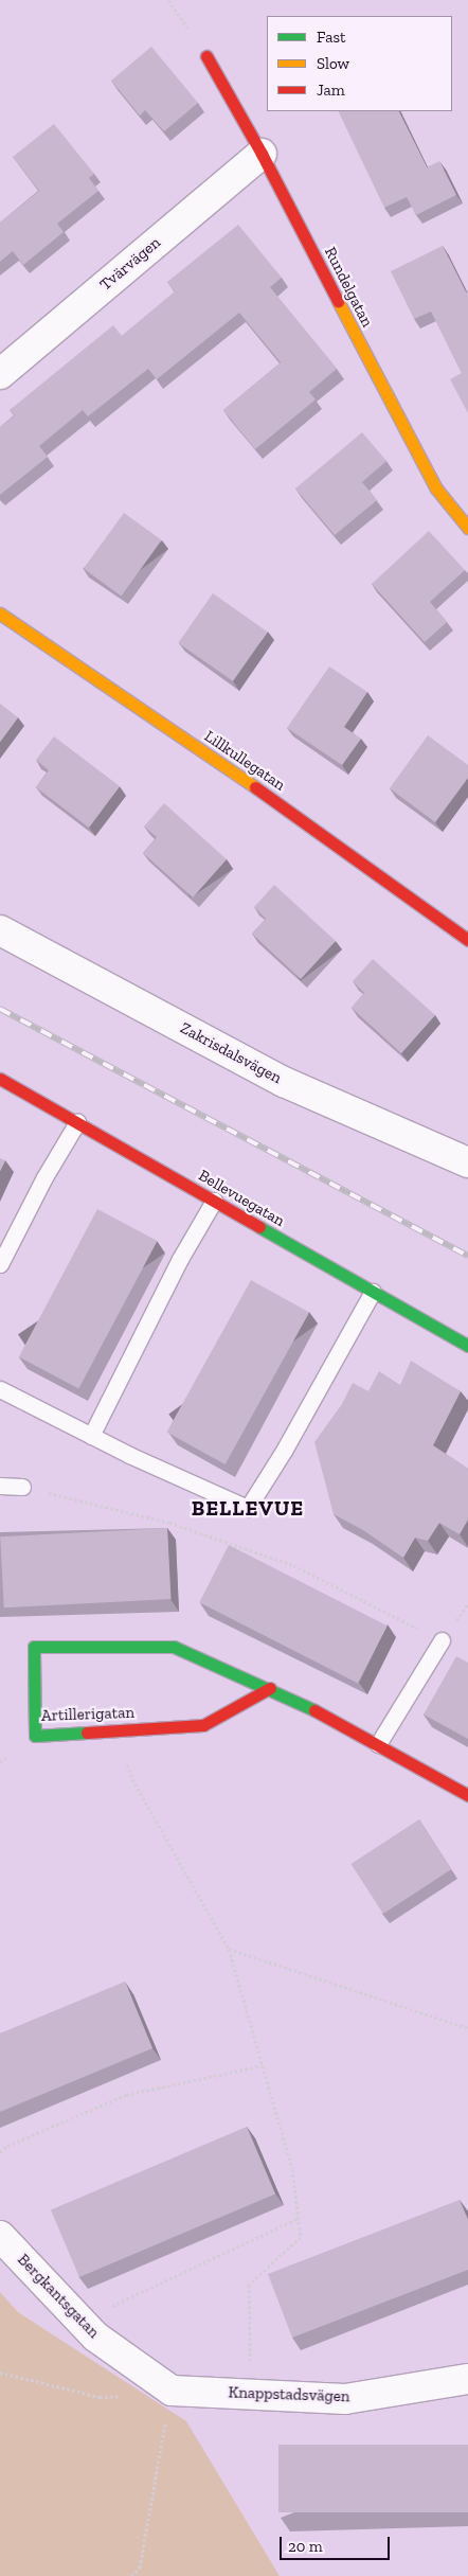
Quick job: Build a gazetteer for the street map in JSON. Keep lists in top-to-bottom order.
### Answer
{
  "streets": {
    "street": [
      "Tvärvägen",
      "Rundelgatan",
      "Lillkullegatan",
      "Zakrisdalsvägen",
      "Bellevuegatan",
      "Artillerigatan",
      "Bergkantsgatan",
      "Knappstadsvägen"
    ]
  },
  "crossings": [
    ["Tvärvägen", "Rundelgatan"],
    ["Bergkantsgatan", "Knappstadsvägen"]
  ],
  "districts": ["BELLEVUE"],
  "legend": ["Fast", "Slow", "Jam"],
  "scale_bar": "20 m"
}
